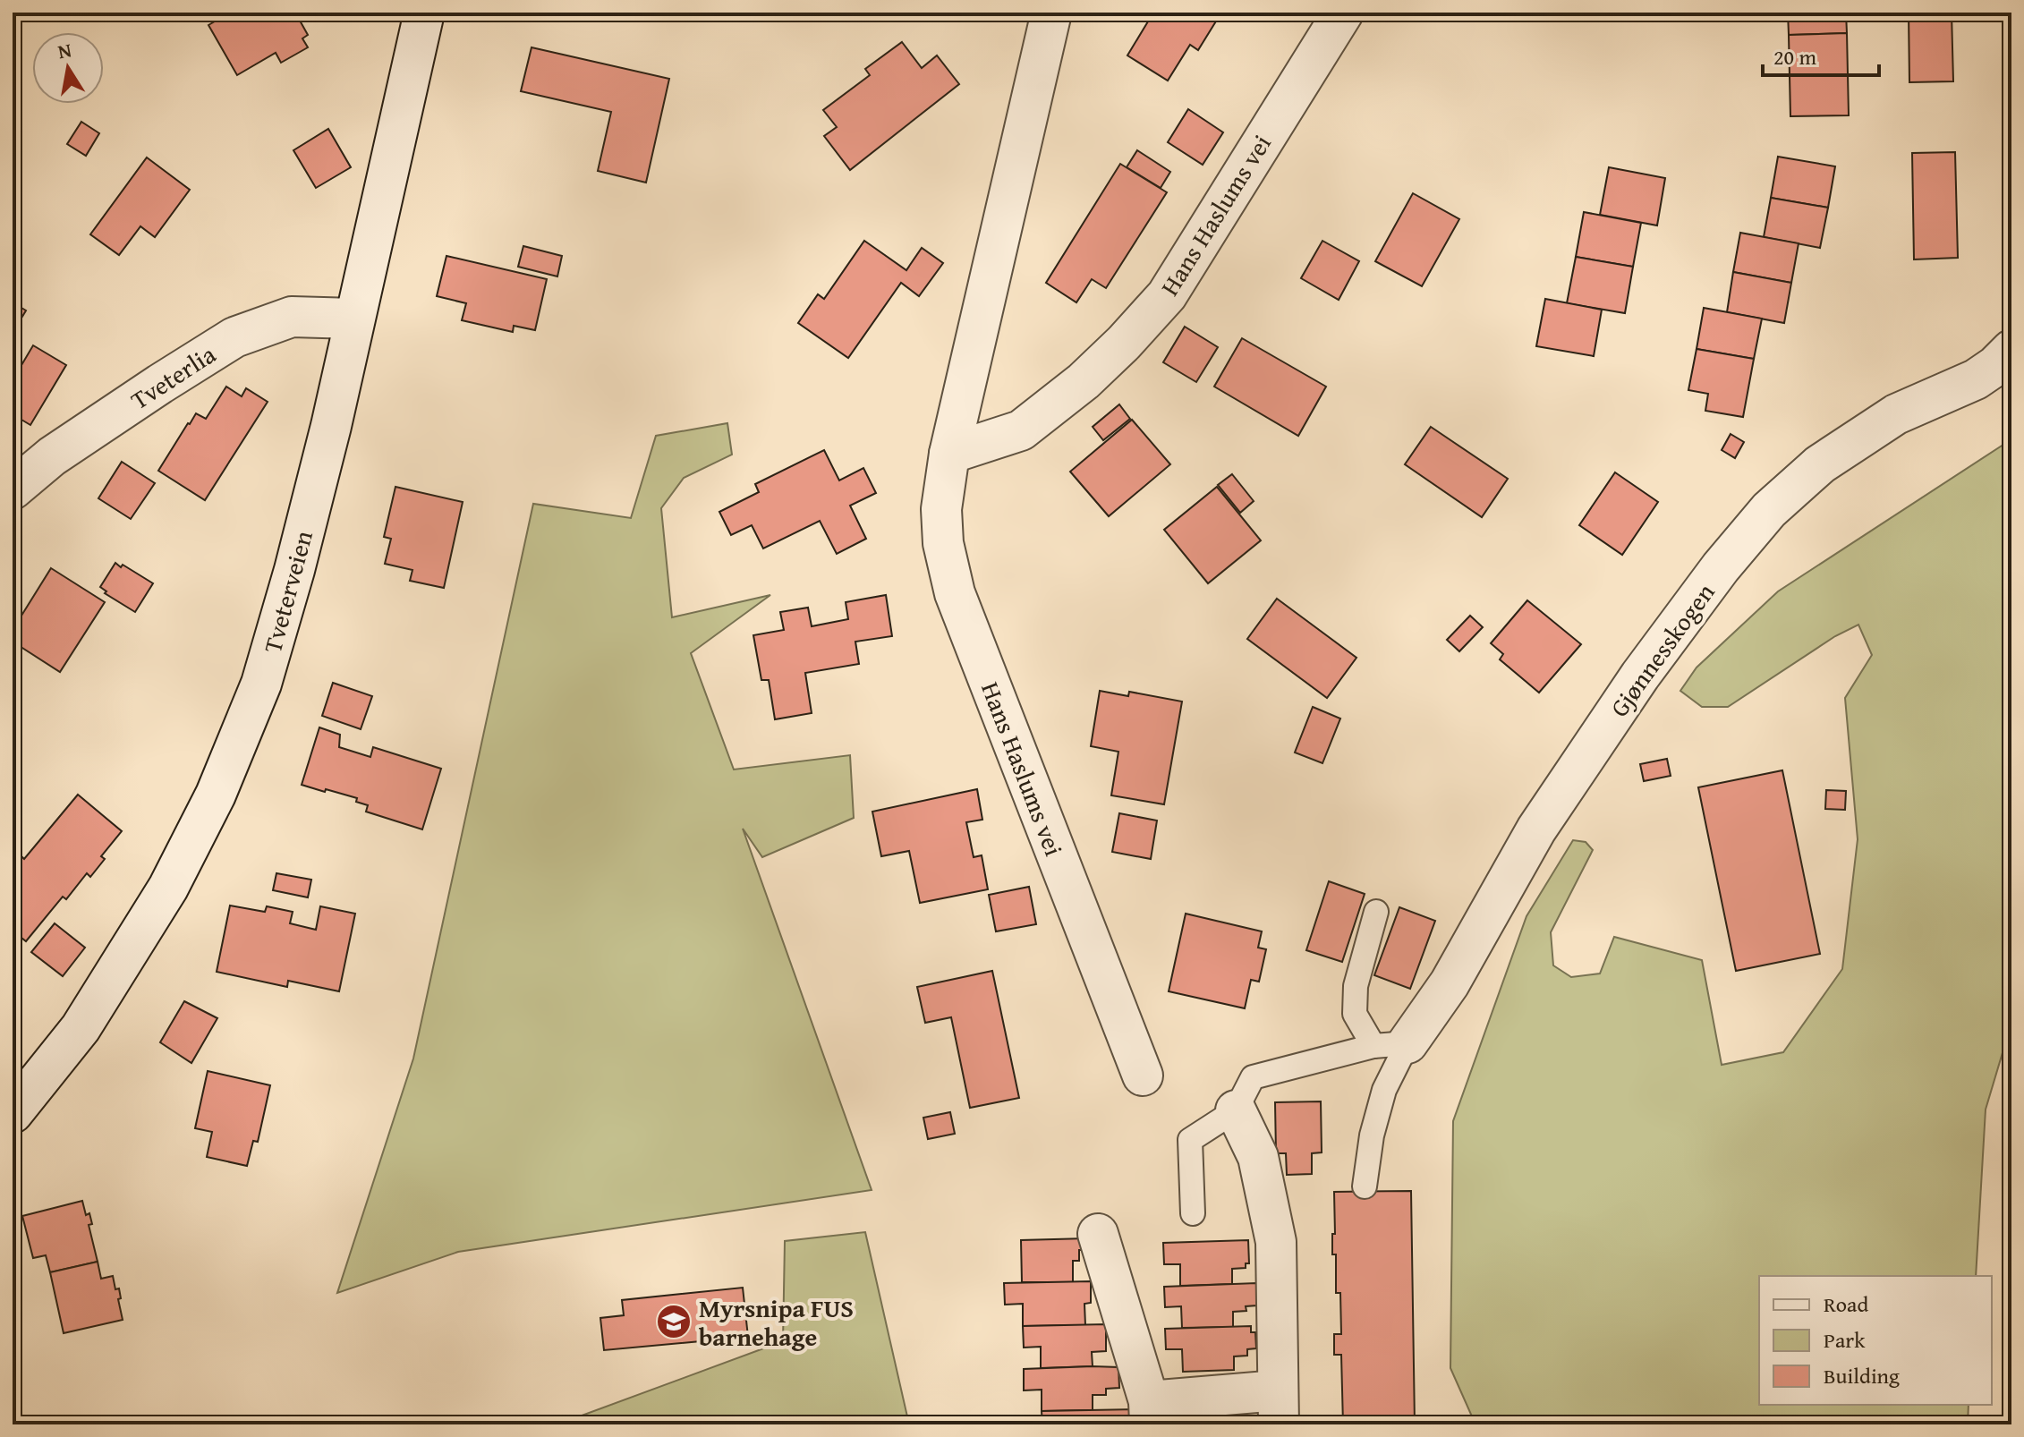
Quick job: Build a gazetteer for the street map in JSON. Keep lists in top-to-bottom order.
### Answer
{
  "streets": {
    "street": [
      "Hans Haslums vei",
      "Tveterlia",
      "Tveterveien",
      "Gjønnesskogen"
    ]
  },
  "crossings": [
    ["Tveterlia", "Tveterveien"]
  ],
  "places": {
    "school or university": ["Myrsnipa FUS barnehage"]
  },
  "legend": ["Road", "Park", "Building"],
  "scale_bar": "20 m",
  "north": "top"
}
